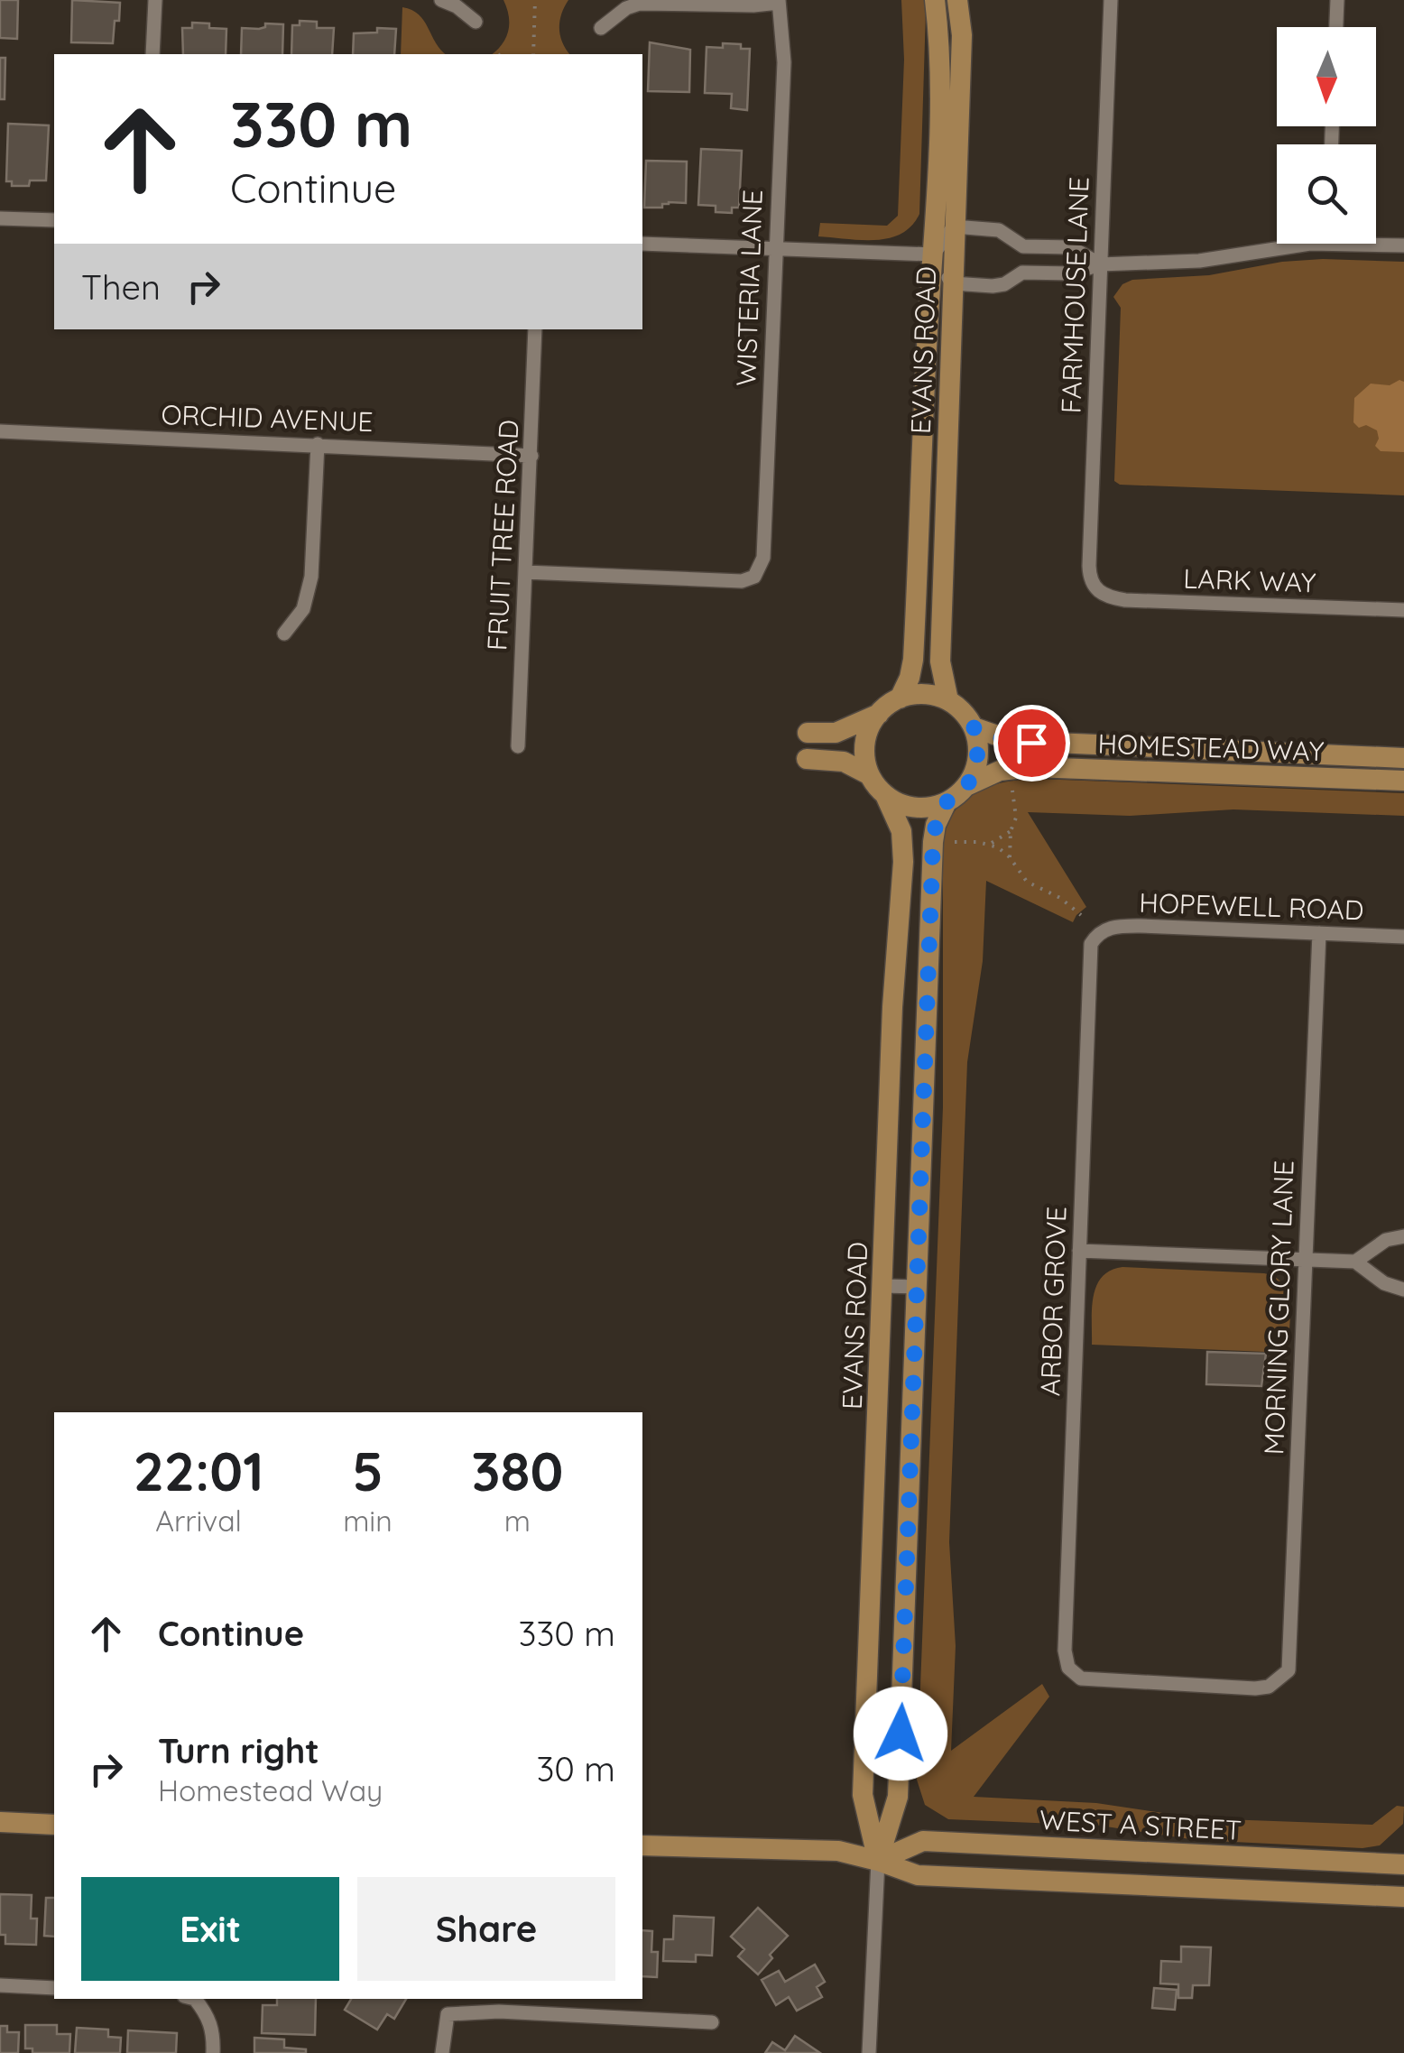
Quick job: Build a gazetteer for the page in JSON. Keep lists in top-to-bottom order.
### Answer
{
  "streets": {
    "street": [
      "WISTERIA LANE",
      "FARMHOUSE LANE",
      "EVANS ROAD",
      "ORCHID AVENUE",
      "FRUIT TREE ROAD",
      "LARK WAY",
      "HOMESTEAD WAY",
      "HOPEWELL ROAD",
      "ARBOR GROVE",
      "MORNING GLORY LANE",
      "WEST A STREET"
    ]
  },
  "crossings": [
    ["WISTERIA LANE", "FRUIT TREE ROAD"],
    ["FARMHOUSE LANE", "LARK WAY"],
    ["EVANS ROAD", "HOMESTEAD WAY"],
    ["EVANS ROAD", "WEST A STREET"],
    ["ORCHID AVENUE", "FRUIT TREE ROAD"],
    ["HOPEWELL ROAD", "ARBOR GROVE"],
    ["HOPEWELL ROAD", "MORNING GLORY LANE"],
    ["ARBOR GROVE", "MORNING GLORY LANE"]
  ],
  "north": "bottom",
  "page": {
    "turn": ["330 m", "Continue"],
    "then": "Then",
    "eta": [
      "22:01",
      "Arrival",
      "5",
      "min",
      "380",
      "m"
    ],
    "list": [
      {
        "name": "Continue",
        "value": "330 m"
      },
      {
        "name": "Turn right",
        "note": "Homestead Way",
        "value": "30 m"
      }
    ],
    "buttons": ["Exit", "Share"]
  }
}
